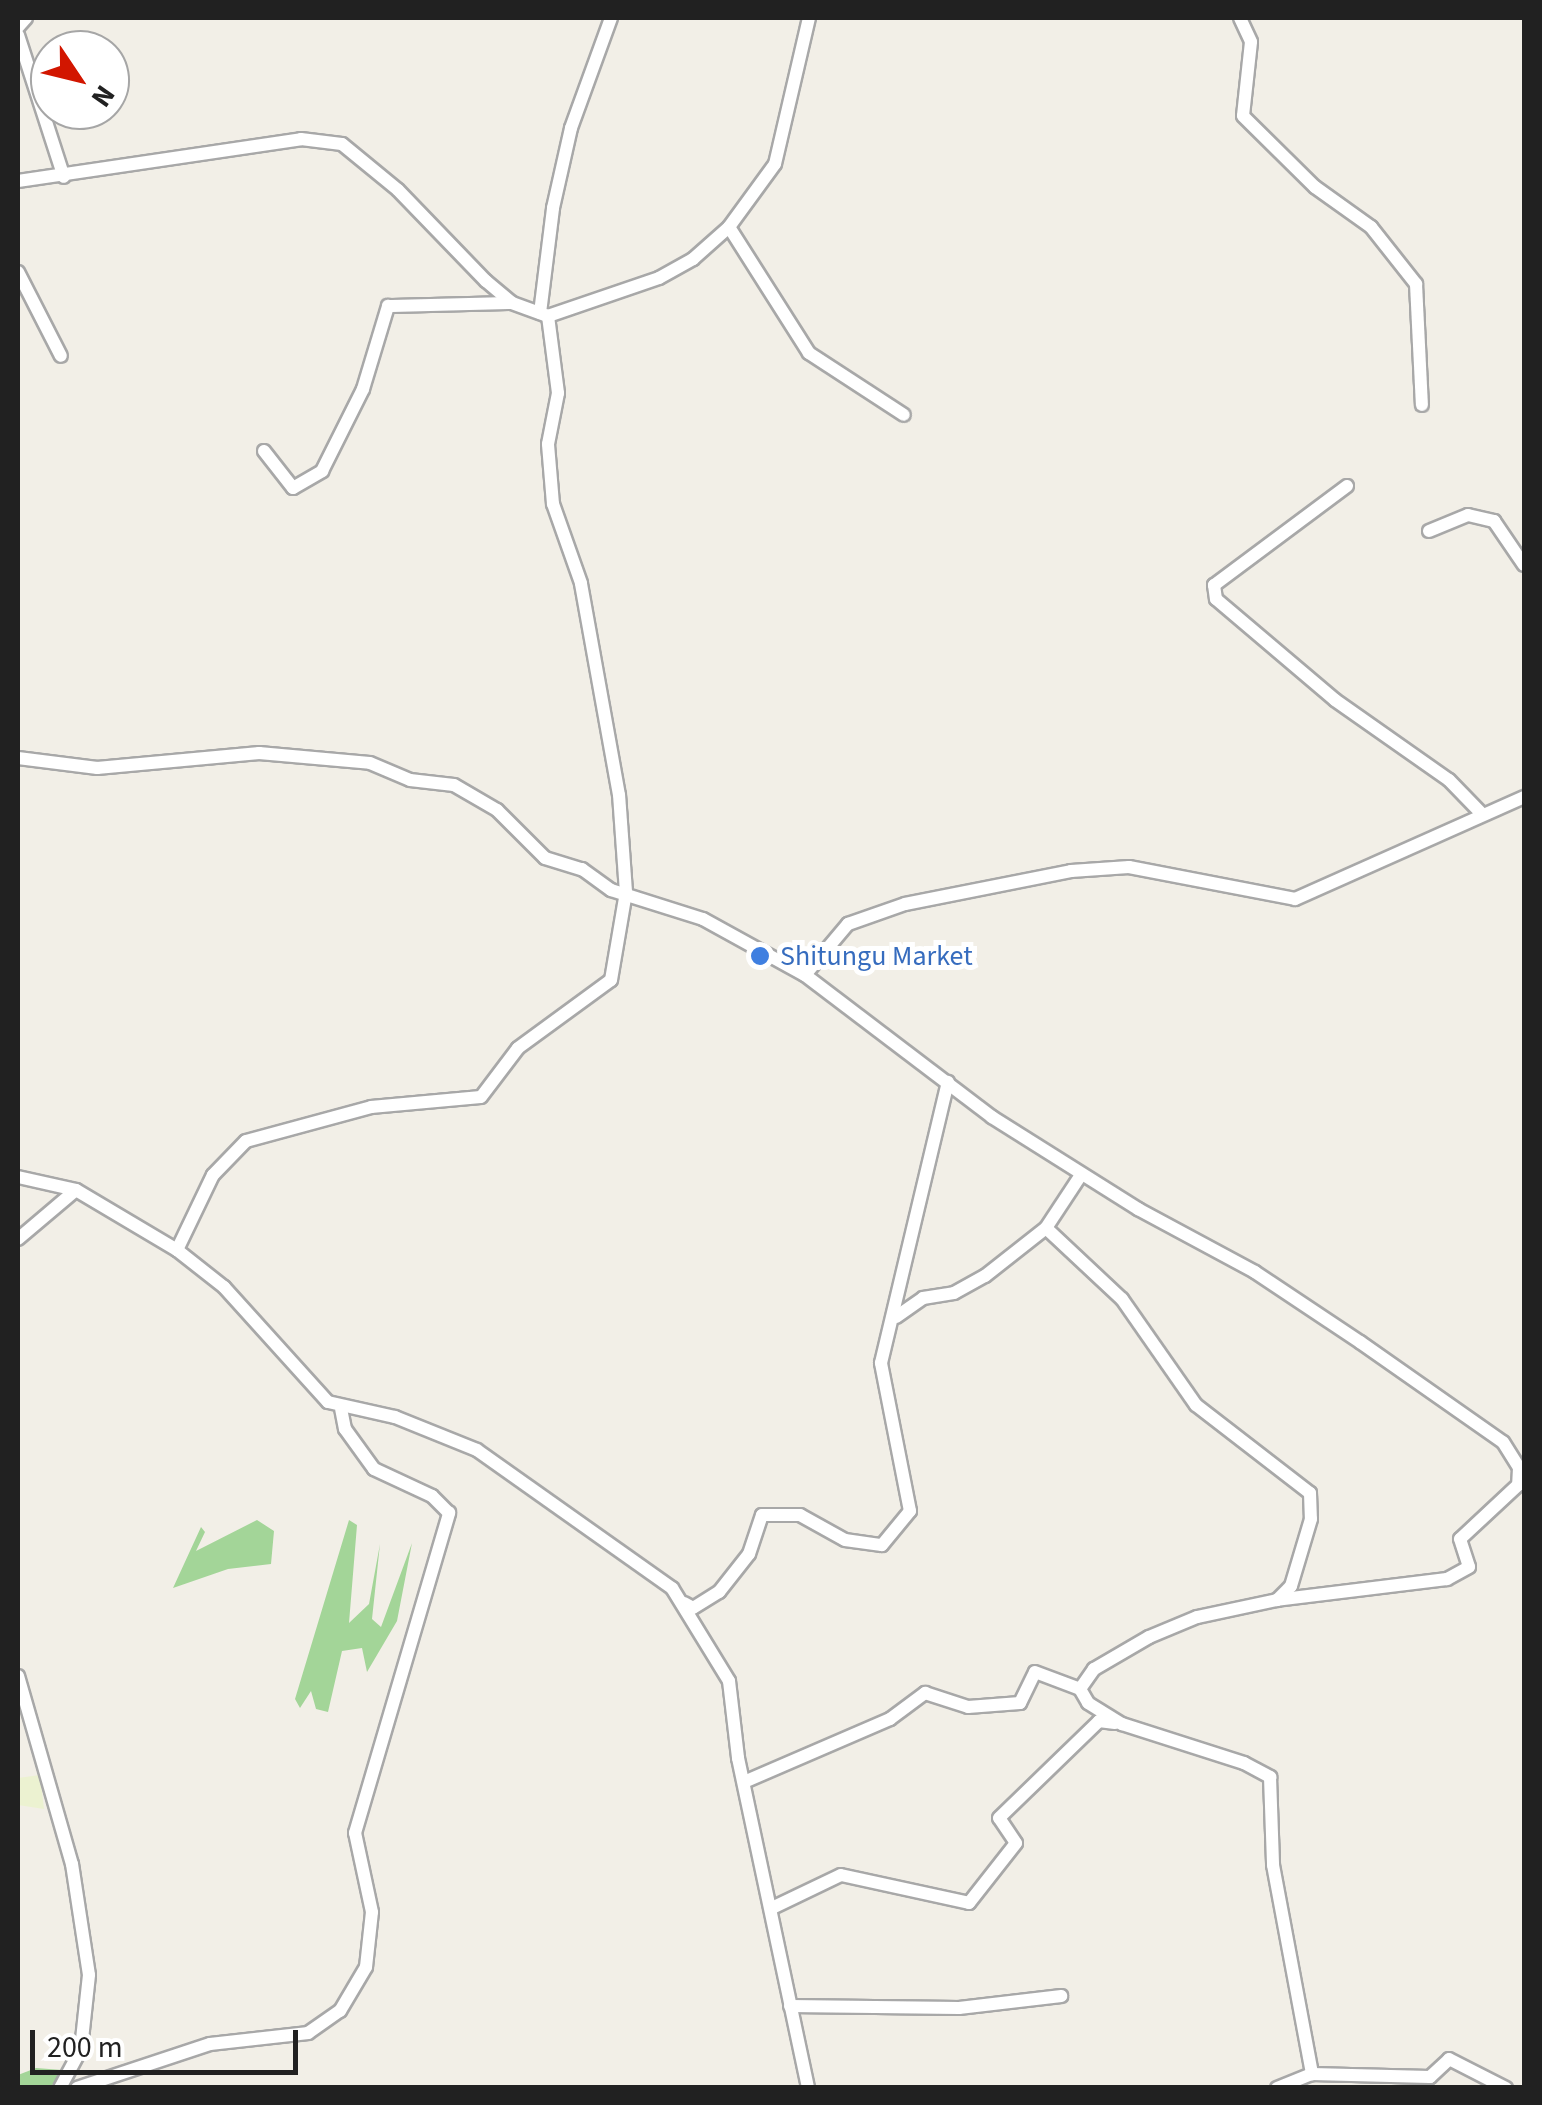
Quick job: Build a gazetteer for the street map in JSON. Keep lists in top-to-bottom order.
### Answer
{
  "places": ["Shitungu Market"],
  "scale_bar": "200 m",
  "north": "bottom right"
}
